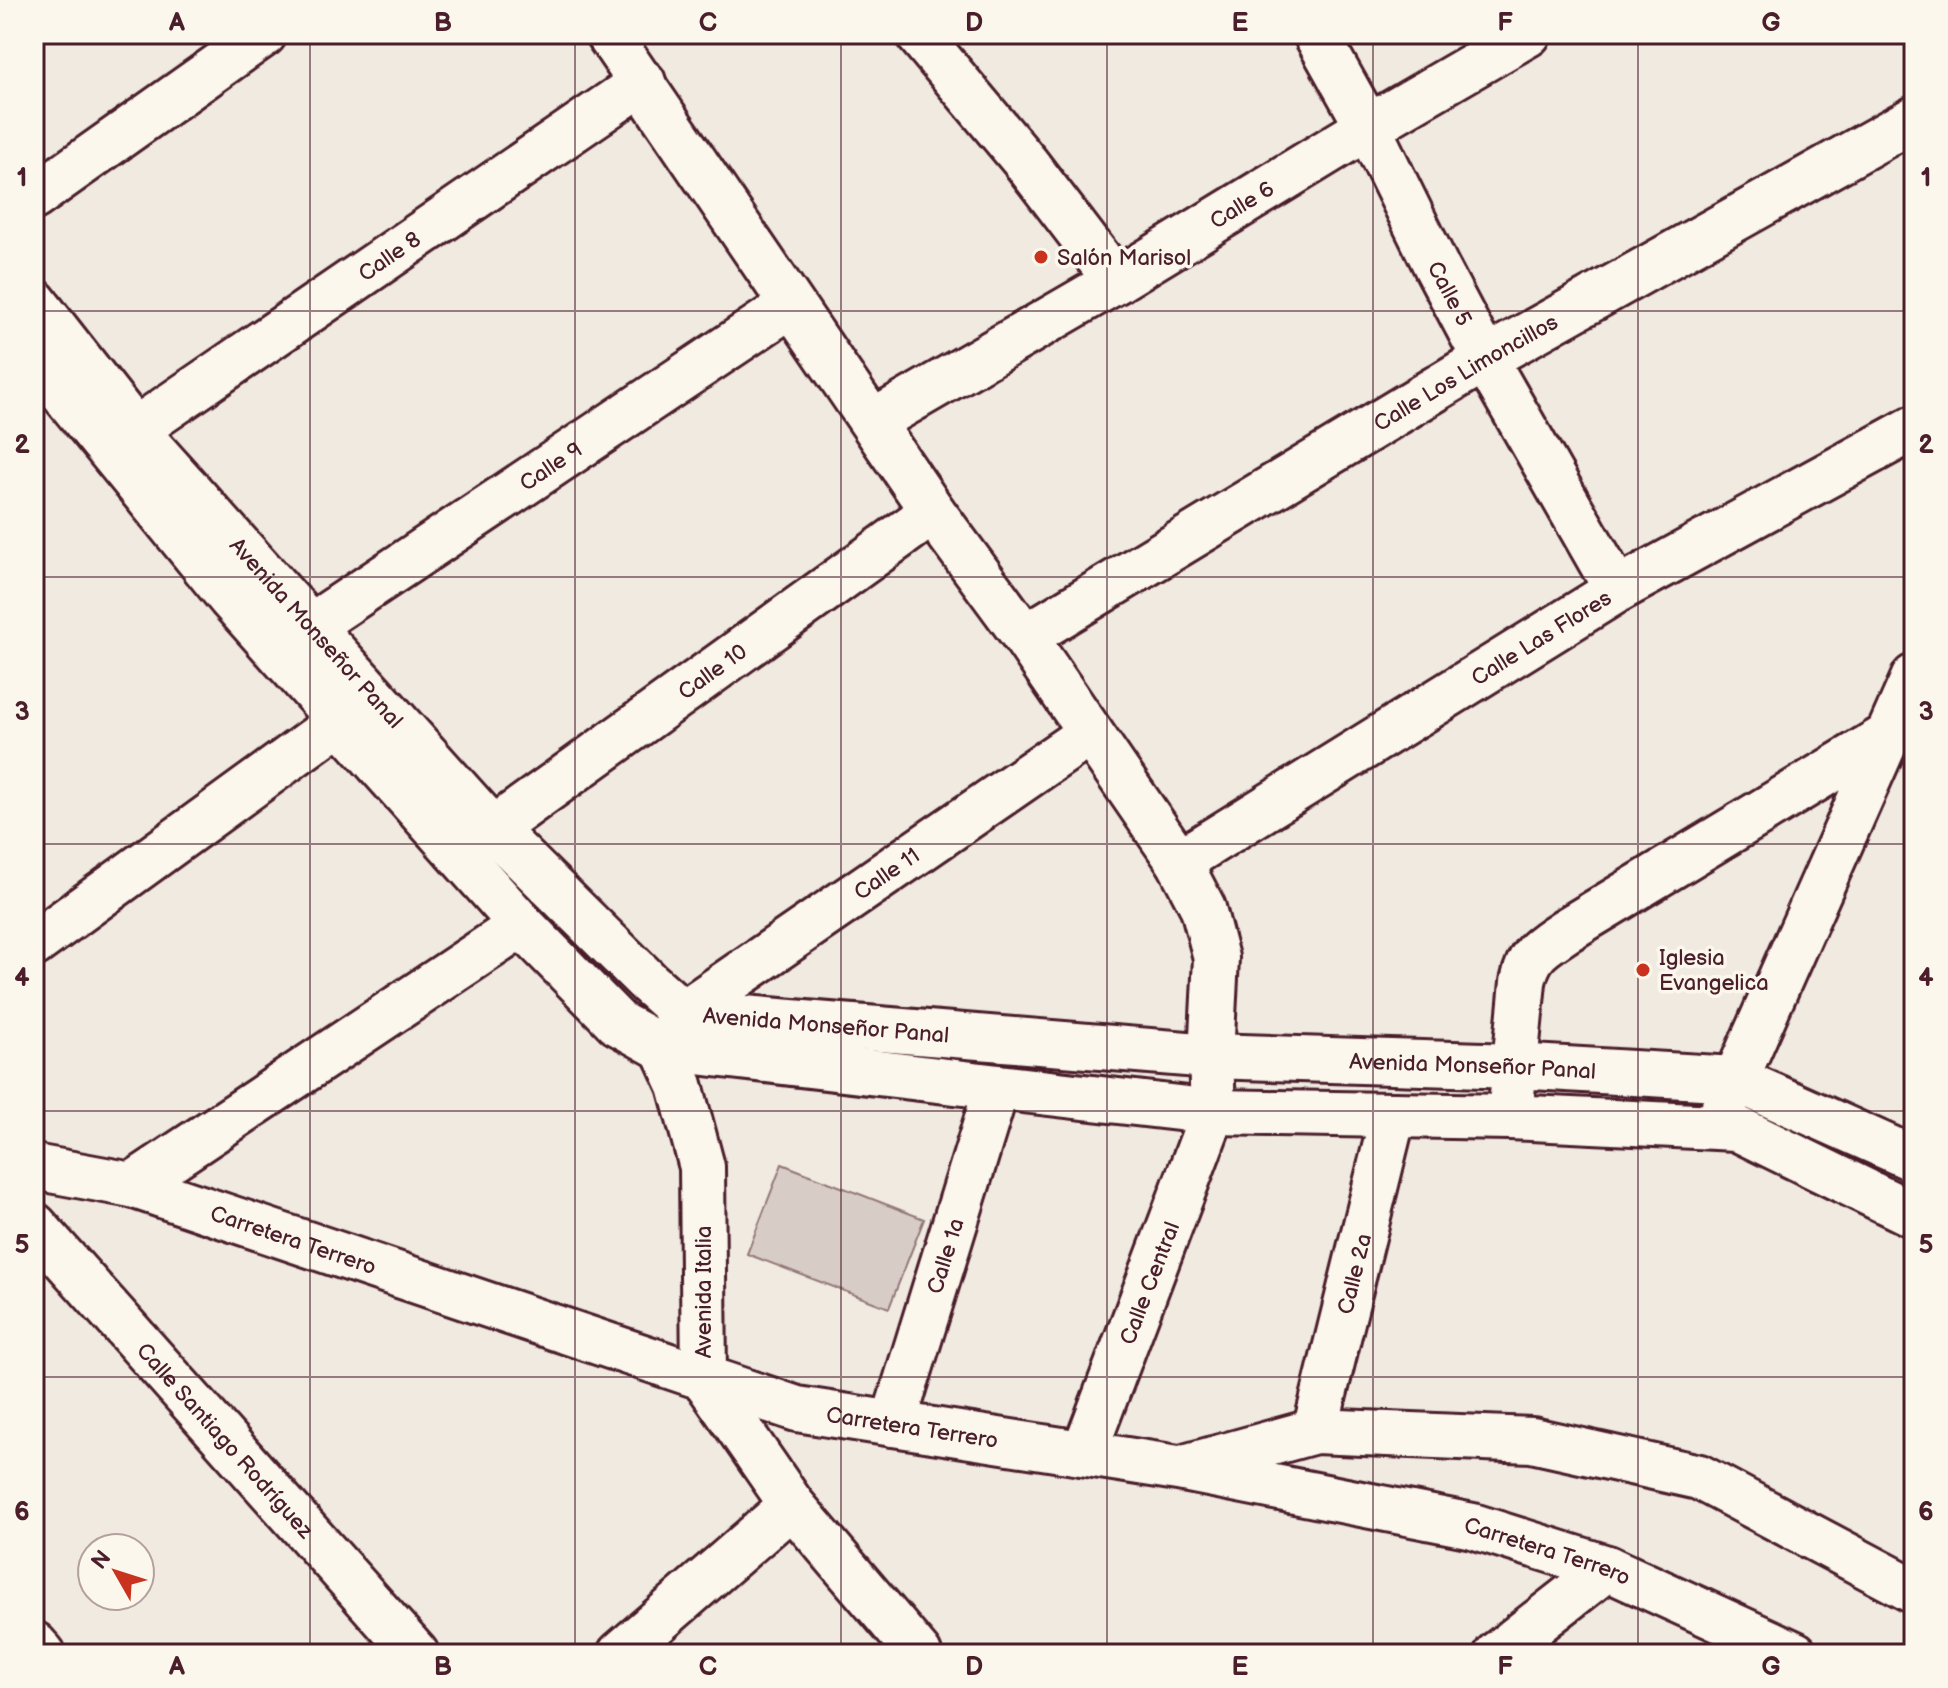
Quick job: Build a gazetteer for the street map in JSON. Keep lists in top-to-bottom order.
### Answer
{
  "streets": {
    "street": [
      "Calle 6",
      "Calle 8",
      "Calle 5",
      "Calle Los Limoncillos",
      "Calle 9",
      "Avenida Monseñor Panal",
      "Calle Las Flores",
      "Calle 10",
      "Calle 11",
      "Carretera Terrero",
      "Calle 1a",
      "Calle 2a",
      "Calle Central",
      "Avenida Italia",
      "Calle Santiago Rodríguez"
    ]
  },
  "crossings": [
    ["Calle 6", "Calle 5"],
    ["Calle 8", "Avenida Monseñor Panal"],
    ["Calle 5", "Calle Los Limoncillos"],
    ["Calle 5", "Calle Las Flores"],
    ["Calle 9", "Avenida Monseñor Panal"],
    ["Avenida Monseñor Panal", "Calle 10"],
    ["Avenida Monseñor Panal", "Calle 11"],
    ["Avenida Monseñor Panal", "Calle 1a"],
    ["Avenida Monseñor Panal", "Calle 2a"],
    ["Avenida Monseñor Panal", "Calle Central"],
    ["Avenida Monseñor Panal", "Avenida Italia"],
    ["Calle 11", "Avenida Italia"],
    ["Carretera Terrero", "Calle 1a"],
    ["Carretera Terrero", "Calle Central"],
    ["Carretera Terrero", "Avenida Italia"]
  ],
  "places": ["Salón Marisol", "Iglesia Evangelica"],
  "north": "top left",
  "grid": {
    "columns": [
      "A",
      "B",
      "C",
      "D",
      "E",
      "F",
      "G"
    ],
    "rows": [
      "1",
      "2",
      "3",
      "4",
      "5",
      "6"
    ]
  }
}
